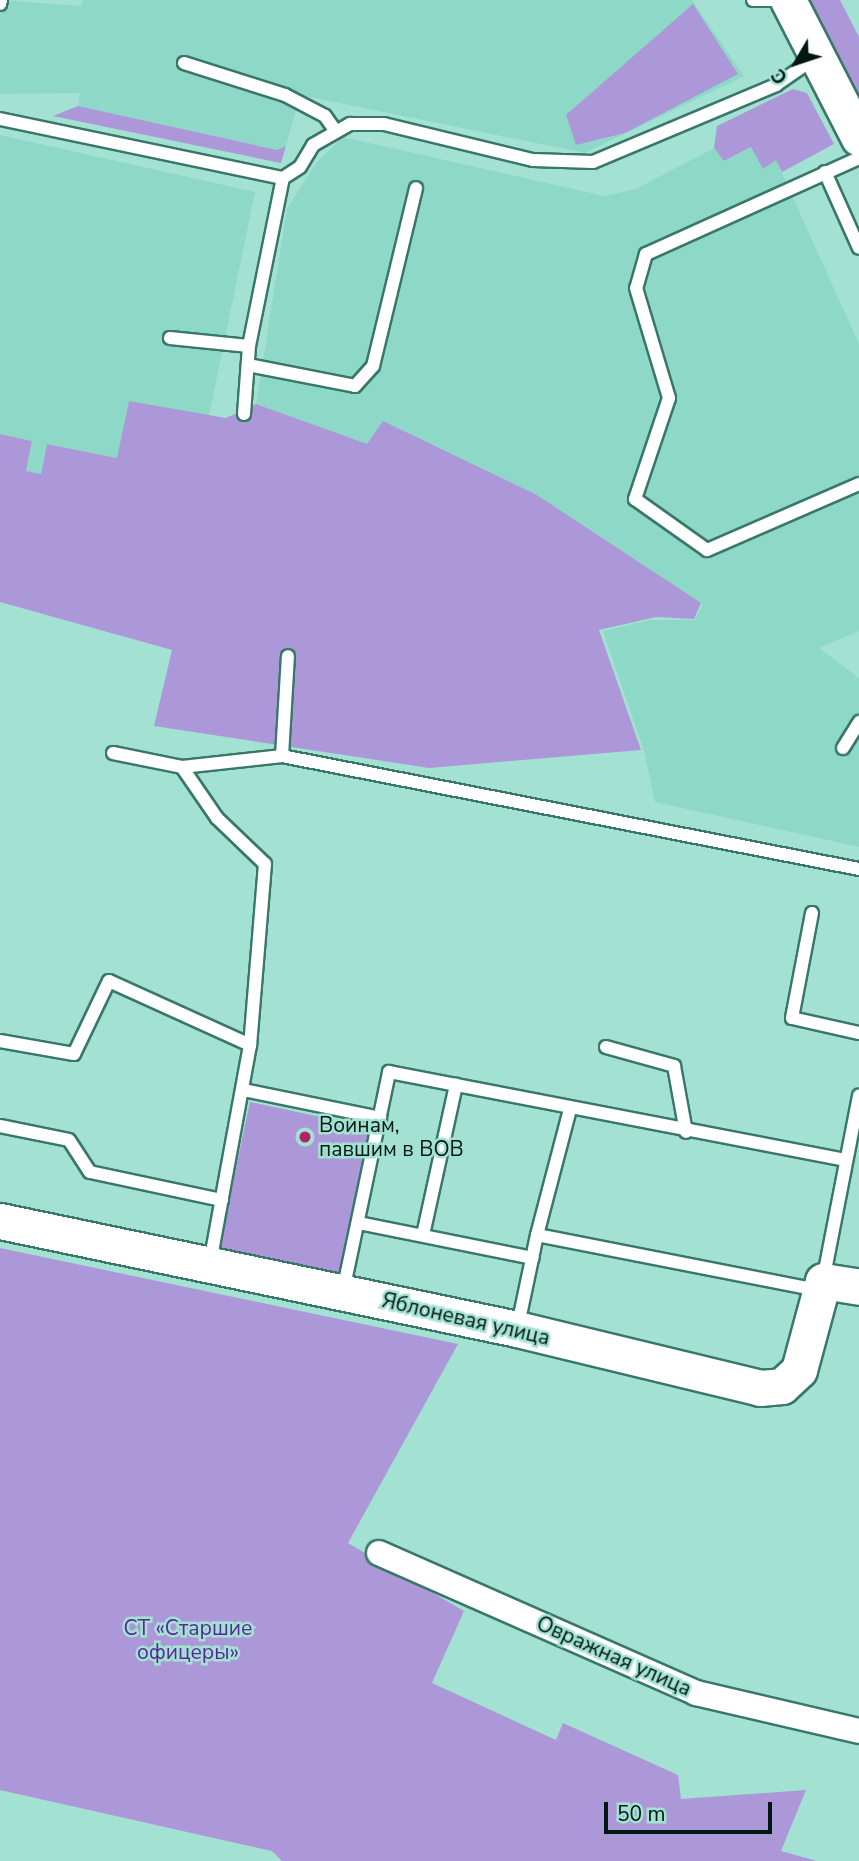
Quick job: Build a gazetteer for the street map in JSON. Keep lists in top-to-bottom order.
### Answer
{
  "streets": {
    "street": ["Яблоневая улица", "Овражная улица"]
  },
  "parks": ["СТ «Старшие офицеры»"],
  "places": ["Воинам, павшим в ВОВ"],
  "scale_bar": "50 m",
  "north": "bottom left"
}
